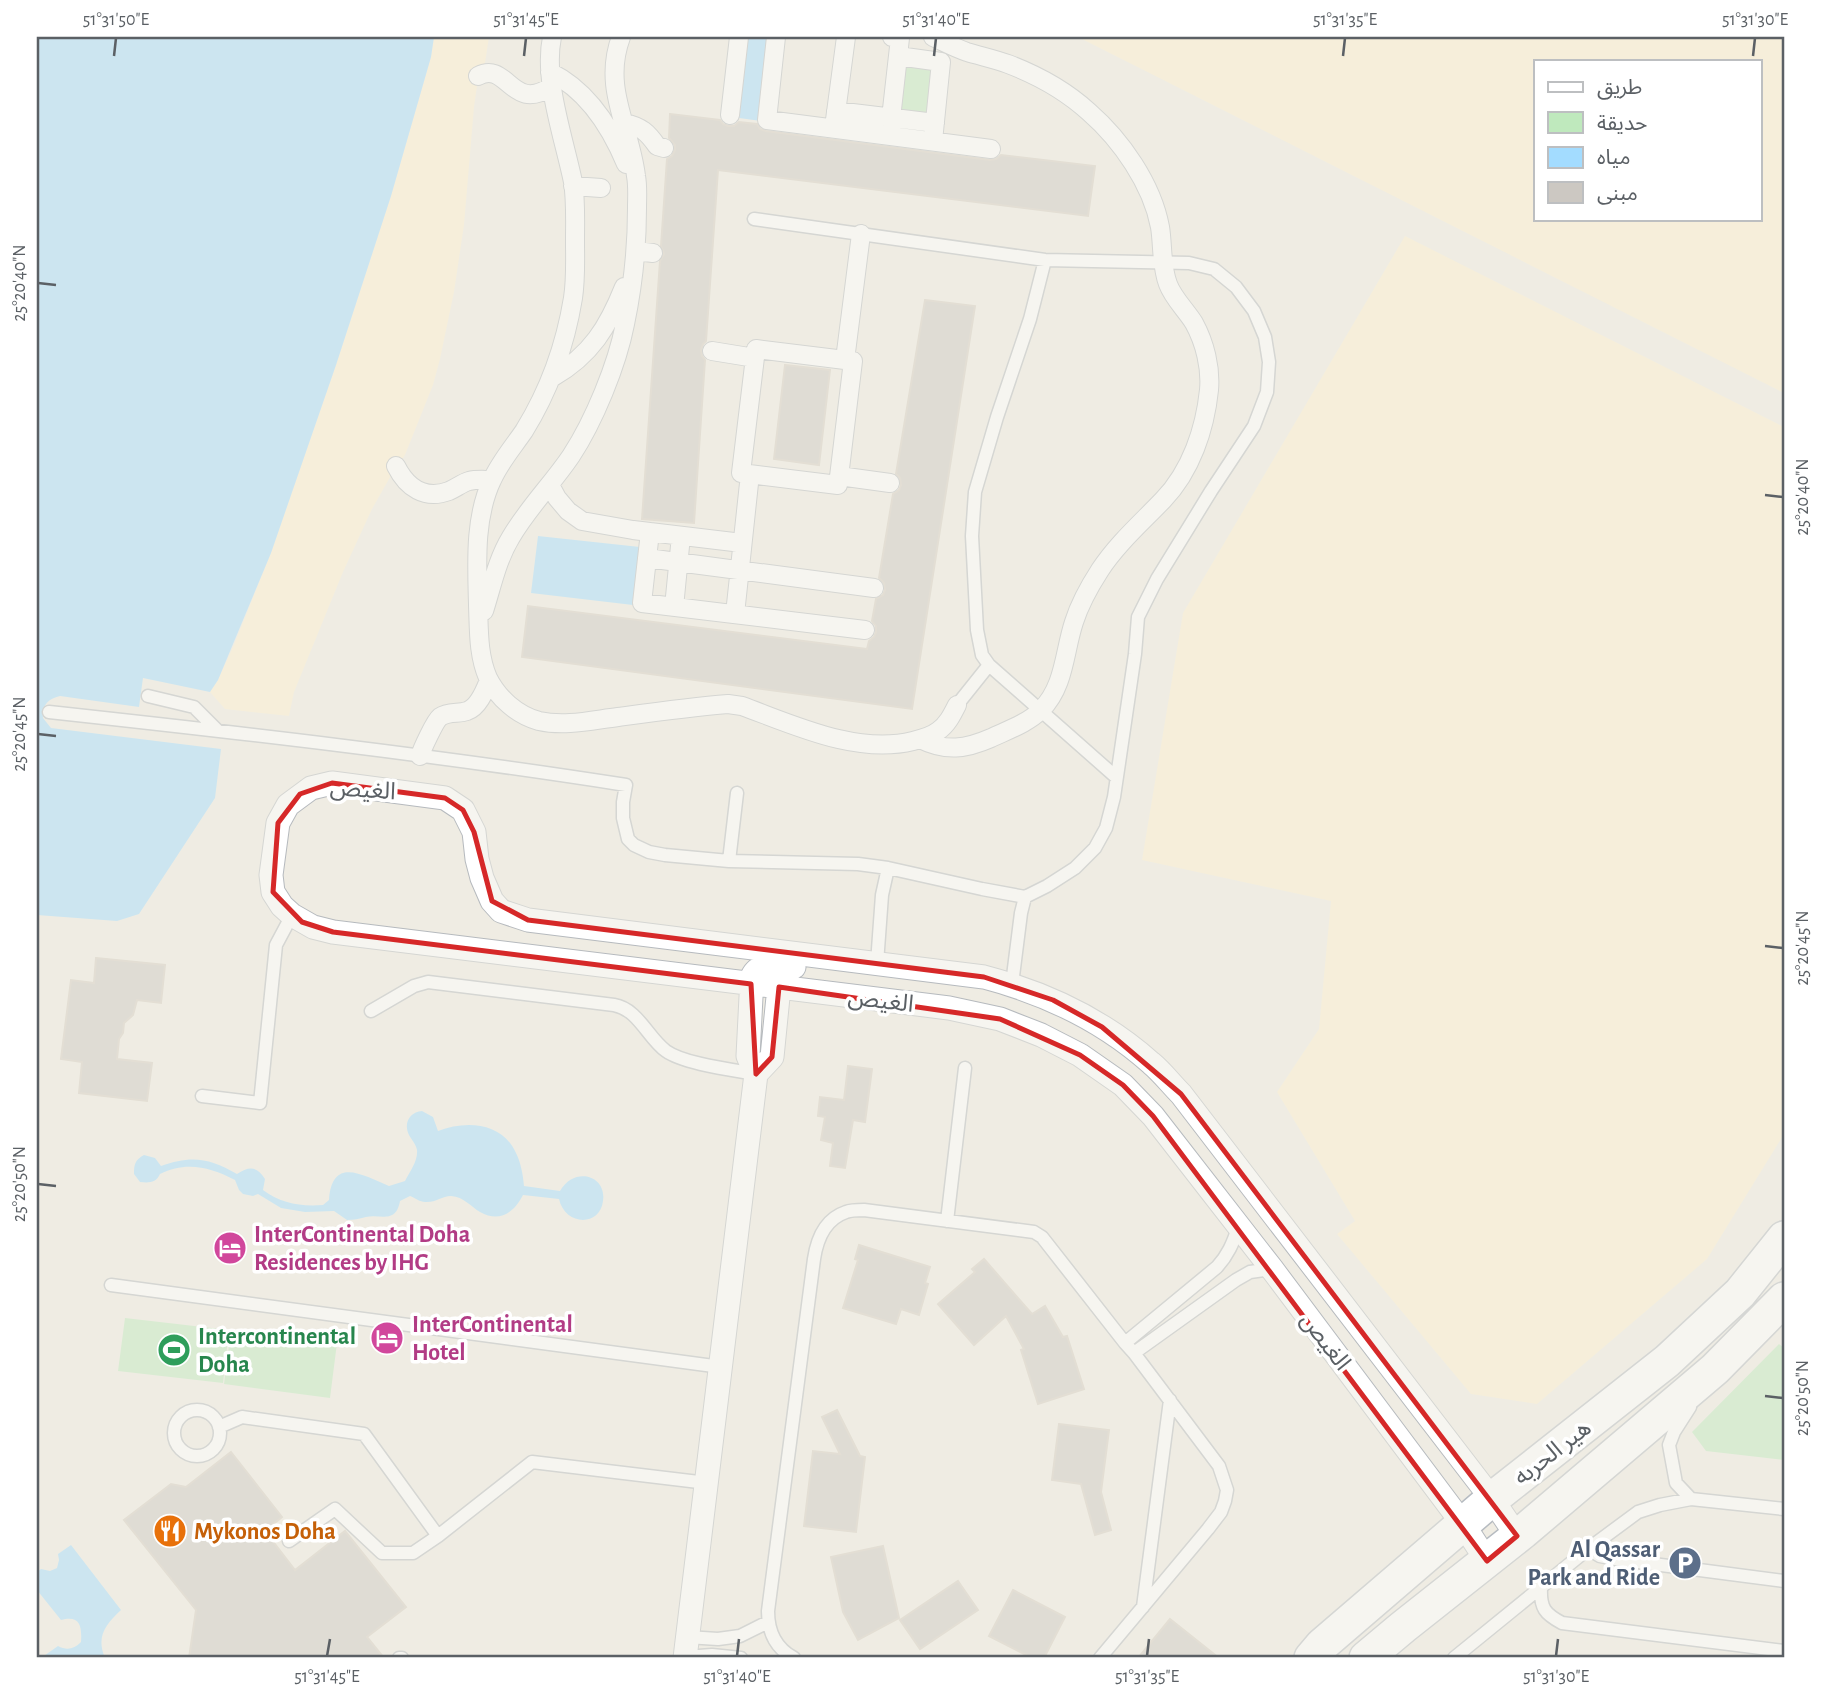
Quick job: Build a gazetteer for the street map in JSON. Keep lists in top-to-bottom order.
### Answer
{
  "streets": {
    "main road": ["هير الحربه"],
    "street": ["الغيص"]
  },
  "crossings": [
    ["الغيص", "هير الحربه"]
  ],
  "places": {
    "hotel": ["InterContinental Doha Residences by IHG", "InterContinental Hotel"],
    "sports": ["Intercontinental Doha"],
    "restaurant": ["Mykonos Doha"],
    "parking": ["Al Qassar Park and Ride"]
  },
  "legend": [
    "طريق",
    "حديقة",
    "مياه",
    "مبنى"
  ],
  "coordinates": [
    "51°31'50\"E",
    "51°31'45\"E",
    "51°31'40\"E",
    "51°31'35\"E",
    "51°31'30\"E",
    "25°20'40\"N",
    "25°20'45\"N",
    "25°20'50\"N"
  ]
}
